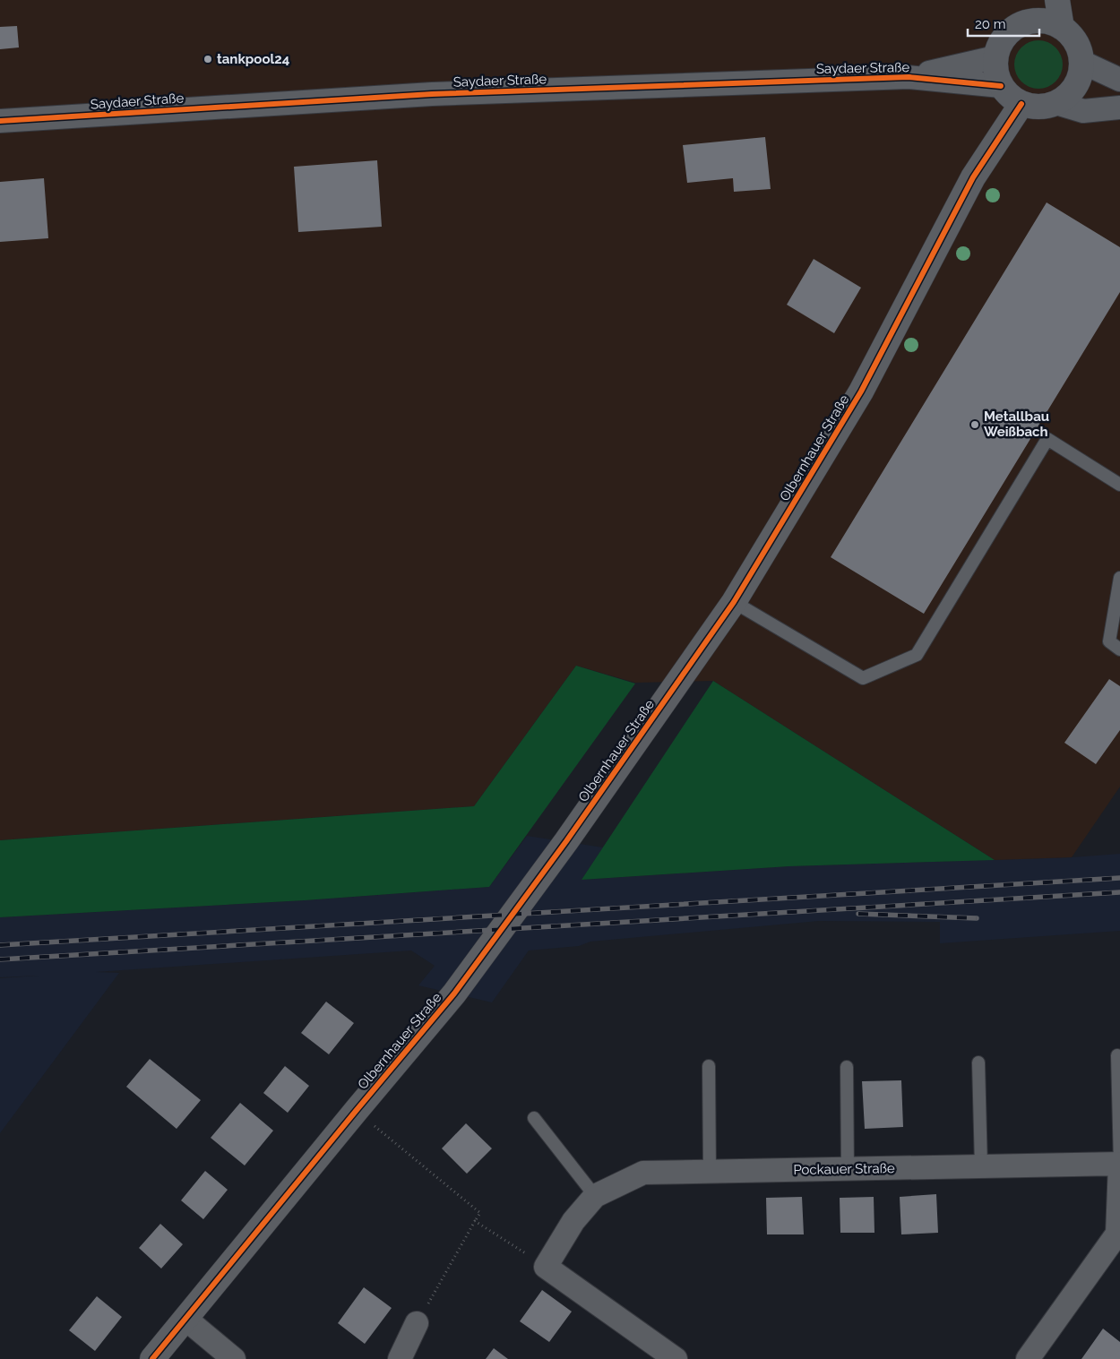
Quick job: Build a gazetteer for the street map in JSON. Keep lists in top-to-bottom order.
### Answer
{
  "streets": {
    "street": ["Saydaer Straße", "Olbernhauer Straße", "Pockauer Straße"]
  },
  "crossings": [
    ["Saydaer Straße", "Olbernhauer Straße"]
  ],
  "places": ["tankpool24", "Metallbau Weißbach"],
  "scale_bar": "20 m"
}
